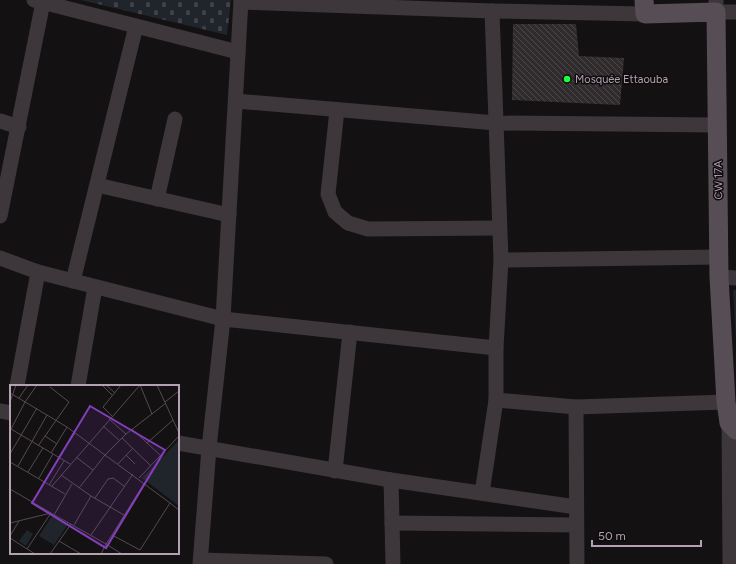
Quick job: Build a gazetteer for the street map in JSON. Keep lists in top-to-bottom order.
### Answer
{
  "streets": {
    "main road": ["CW 17A"]
  },
  "places": ["Mosquée Ettaouba"],
  "scale_bar": "50 m"
}
